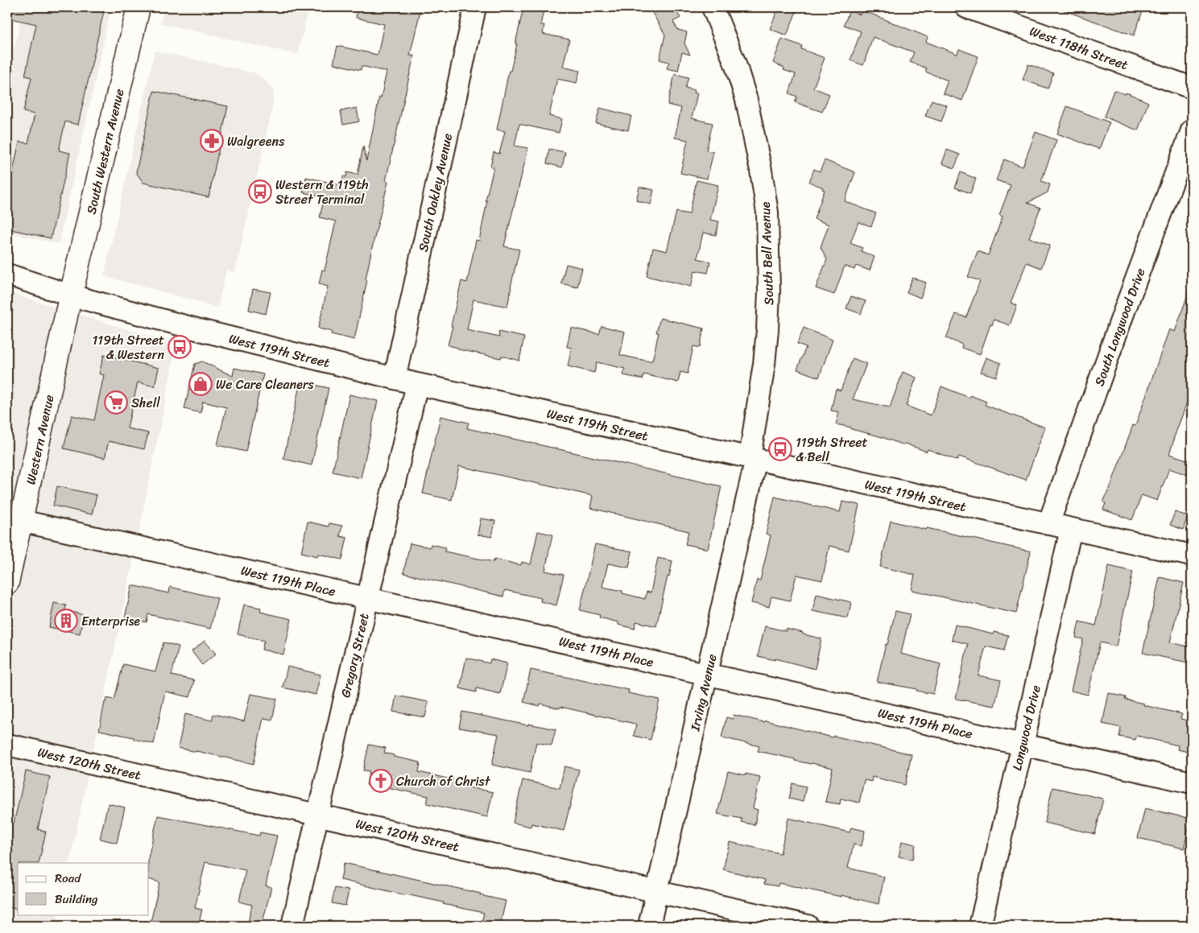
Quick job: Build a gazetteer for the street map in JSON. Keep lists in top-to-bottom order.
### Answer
{
  "streets": {
    "main road": ["South Western Avenue", "Western Avenue"],
    "street": [
      "West 118th Street",
      "South Oakley Avenue",
      "South Bell Avenue",
      "South Longwood Drive",
      "West 119th Street",
      "West 119th Place",
      "Gregory Street",
      "Irving Avenue",
      "Longwood Drive",
      "West 120th Street"
    ]
  },
  "crossings": [
    ["South Western Avenue", "West 119th Street"],
    ["South Western Avenue", "Western Avenue"],
    ["South Oakley Avenue", "West 119th Street"],
    ["South Bell Avenue", "West 119th Street"],
    ["South Bell Avenue", "Irving Avenue"],
    ["South Longwood Drive", "West 119th Street"],
    ["West 119th Street", "Western Avenue"],
    ["West 119th Street", "Gregory Street"],
    ["West 119th Street", "Irving Avenue"],
    ["West 119th Street", "Longwood Drive"],
    ["Western Avenue", "West 119th Place"],
    ["West 119th Place", "Gregory Street"],
    ["West 119th Place", "Irving Avenue"],
    ["West 119th Place", "Longwood Drive"],
    ["Gregory Street", "West 120th Street"],
    ["Irving Avenue", "West 120th Street"]
  ],
  "places": {
    "pharmacy": ["Walgreens"],
    "bus stop": ["Western & 119th Street Terminal", "119th Street & Western", "119th Street & Bell"],
    "shop": ["We Care Cleaners"],
    "supermarket": ["Shell"],
    "building": ["Enterprise"],
    "church": ["Church of Christ"]
  },
  "legend": ["Road", "Building"]
}
